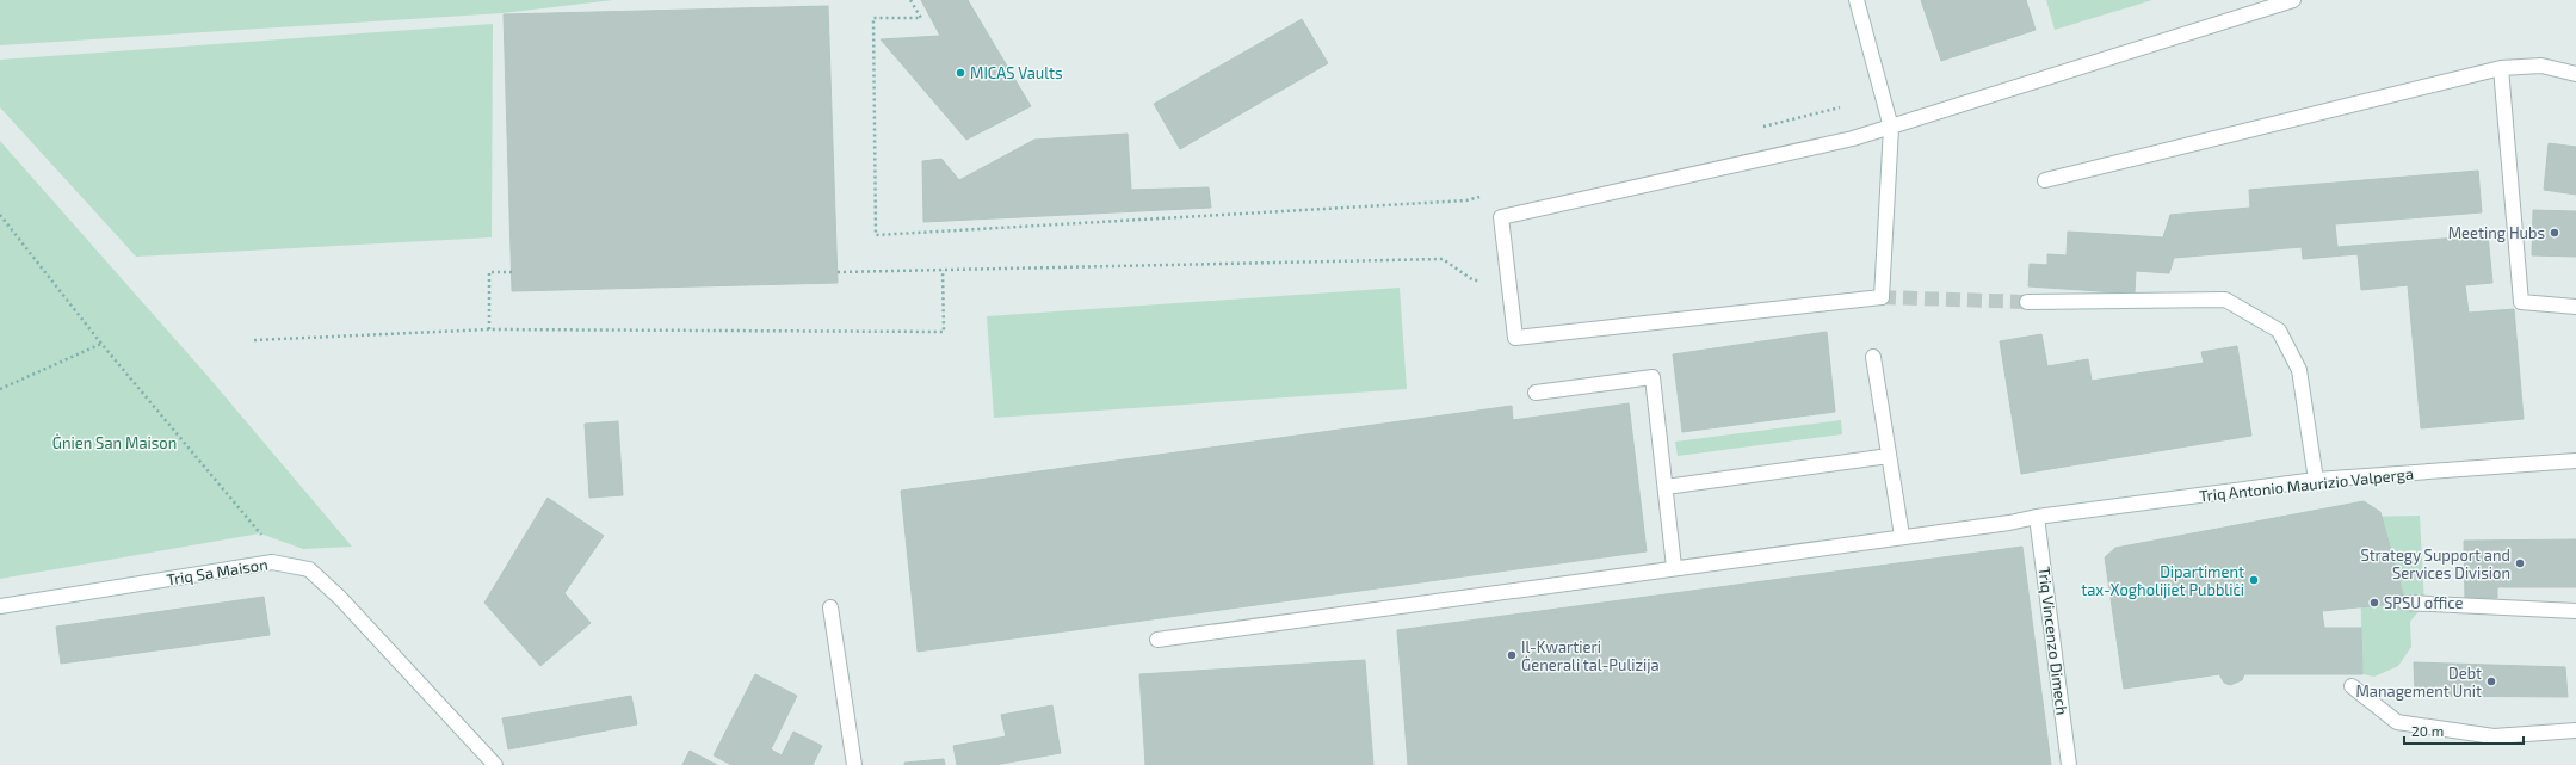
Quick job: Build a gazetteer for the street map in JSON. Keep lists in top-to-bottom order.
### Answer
{
  "streets": {
    "street": ["Triq Antonio Maurizio Valperga", "Triq Sa Maison", "Triq Vincenzo Dimech"]
  },
  "crossings": [
    ["Triq Antonio Maurizio Valperga", "Triq Vincenzo Dimech"]
  ],
  "parks": ["Ġnien San Maison"],
  "places": [
    "MICAS Vaults",
    "Meeting Hubs",
    "Strategy Support and Services Division",
    "Dipartiment tax-Xogħolijiet Pubbliċi",
    "SPSU office",
    "Il-Kwartieri Ġenerali tal-Pulizija",
    "Debt Management Unit"
  ],
  "scale_bar": "20 m"
}
